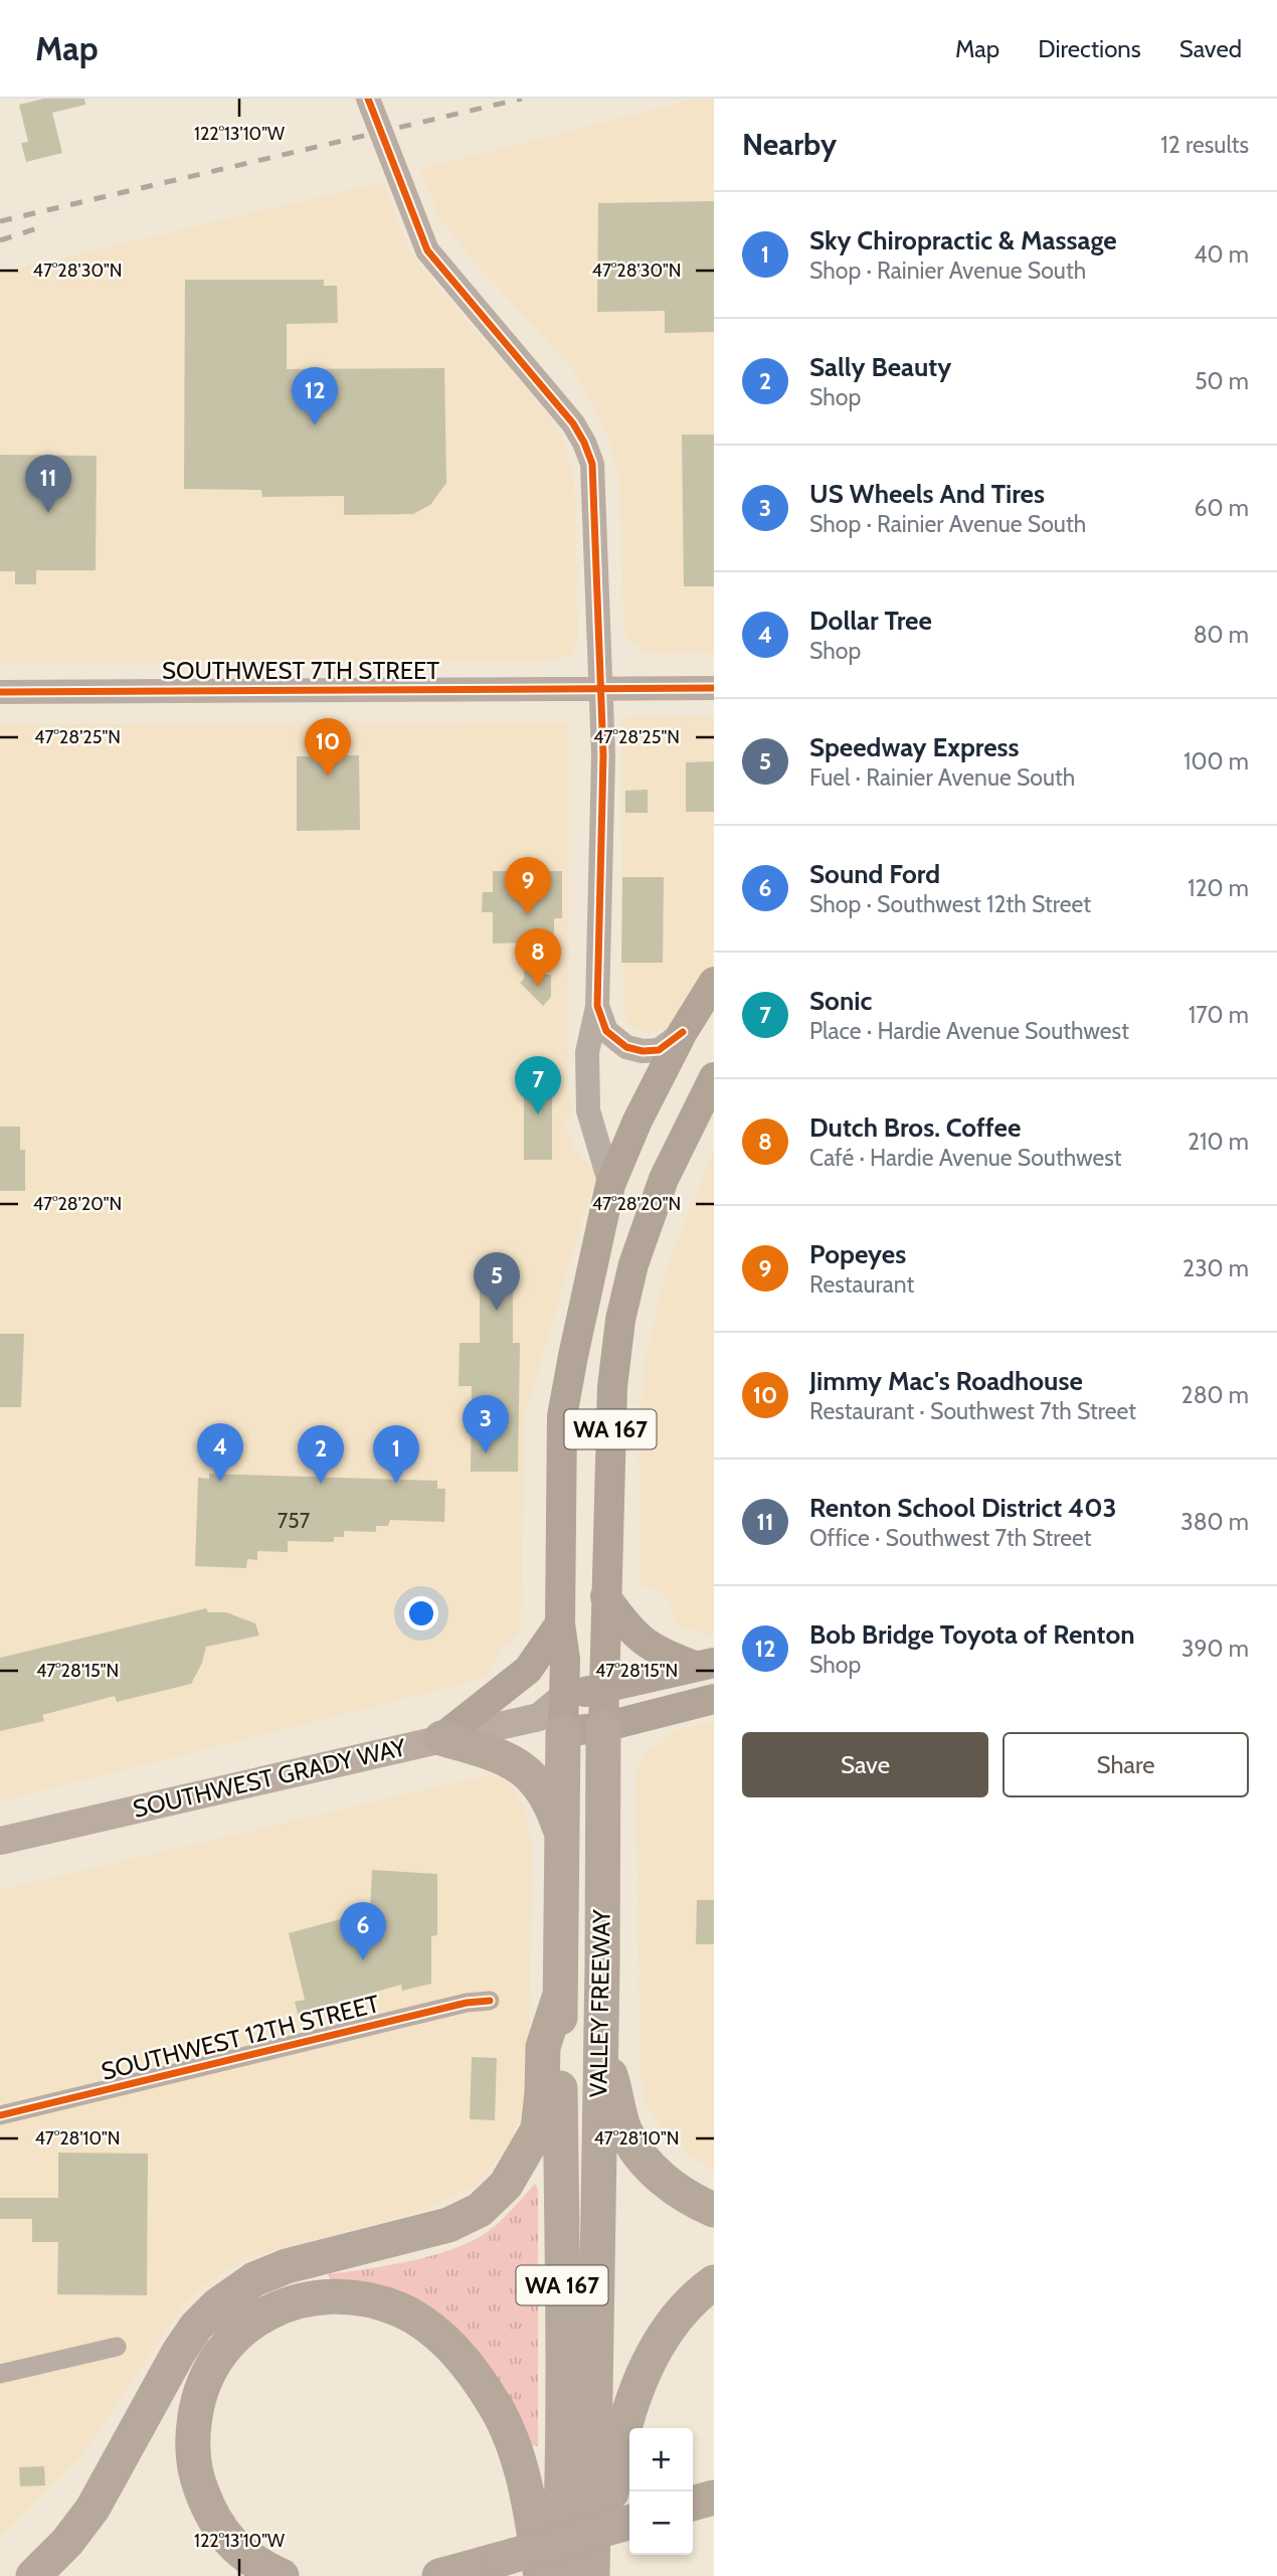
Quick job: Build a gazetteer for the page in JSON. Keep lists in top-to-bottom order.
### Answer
{
  "streets": {
    "highway": ["WA 167", "VALLEY FREEWAY"],
    "main road": ["SOUTHWEST GRADY WAY"],
    "street": ["SOUTHWEST 7TH STREET", "SOUTHWEST 12TH STREET"]
  },
  "crossings": [
    ["WA 167", "SOUTHWEST GRADY WAY"],
    ["WA 167", "VALLEY FREEWAY"],
    ["SOUTHWEST GRADY WAY", "VALLEY FREEWAY"]
  ],
  "house_numbers": ["757"],
  "page": {
    "header": "Map",
    "nav": ["Map", "Directions", "Saved"],
    "heading": ["Nearby", "12 results"],
    "list": [
      {
        "mark": "1",
        "name": "Sky Chiropractic & Massage",
        "note": "Shop · Rainier Avenue South",
        "value": "40 m"
      },
      {
        "mark": "2",
        "name": "Sally Beauty",
        "note": "Shop",
        "value": "50 m"
      },
      {
        "mark": "3",
        "name": "US Wheels And Tires",
        "note": "Shop · Rainier Avenue South",
        "value": "60 m"
      },
      {
        "mark": "4",
        "name": "Dollar Tree",
        "note": "Shop",
        "value": "80 m"
      },
      {
        "mark": "5",
        "name": "Speedway Express",
        "note": "Fuel · Rainier Avenue South",
        "value": "100 m"
      },
      {
        "mark": "6",
        "name": "Sound Ford",
        "note": "Shop · Southwest 12th Street",
        "value": "120 m"
      },
      {
        "mark": "7",
        "name": "Sonic",
        "note": "Place · Hardie Avenue Southwest",
        "value": "170 m"
      },
      {
        "mark": "8",
        "name": "Dutch Bros. Coffee",
        "note": "Café · Hardie Avenue Southwest",
        "value": "210 m"
      },
      {
        "mark": "9",
        "name": "Popeyes",
        "note": "Restaurant",
        "value": "230 m"
      },
      {
        "mark": "10",
        "name": "Jimmy Mac's Roadhouse",
        "note": "Restaurant · Southwest 7th Street",
        "value": "280 m"
      },
      {
        "mark": "11",
        "name": "Renton School District 403",
        "note": "Office · Southwest 7th Street",
        "value": "380 m"
      },
      {
        "mark": "12",
        "name": "Bob Bridge Toyota of Renton",
        "note": "Shop",
        "value": "390 m"
      }
    ],
    "pins": [
      "12",
      "11",
      "10",
      "9",
      "8",
      "7",
      "5",
      "3",
      "4",
      "1",
      "2",
      "6"
    ],
    "buttons": ["Save", "Share"],
    "map_buttons": ["+", "−"]
  },
  "coordinates": [
    "122°13'10\"W",
    "47°28'30\"N",
    "47°28'25\"N",
    "47°28'20\"N",
    "47°28'15\"N",
    "47°28'10\"N"
  ]
}
